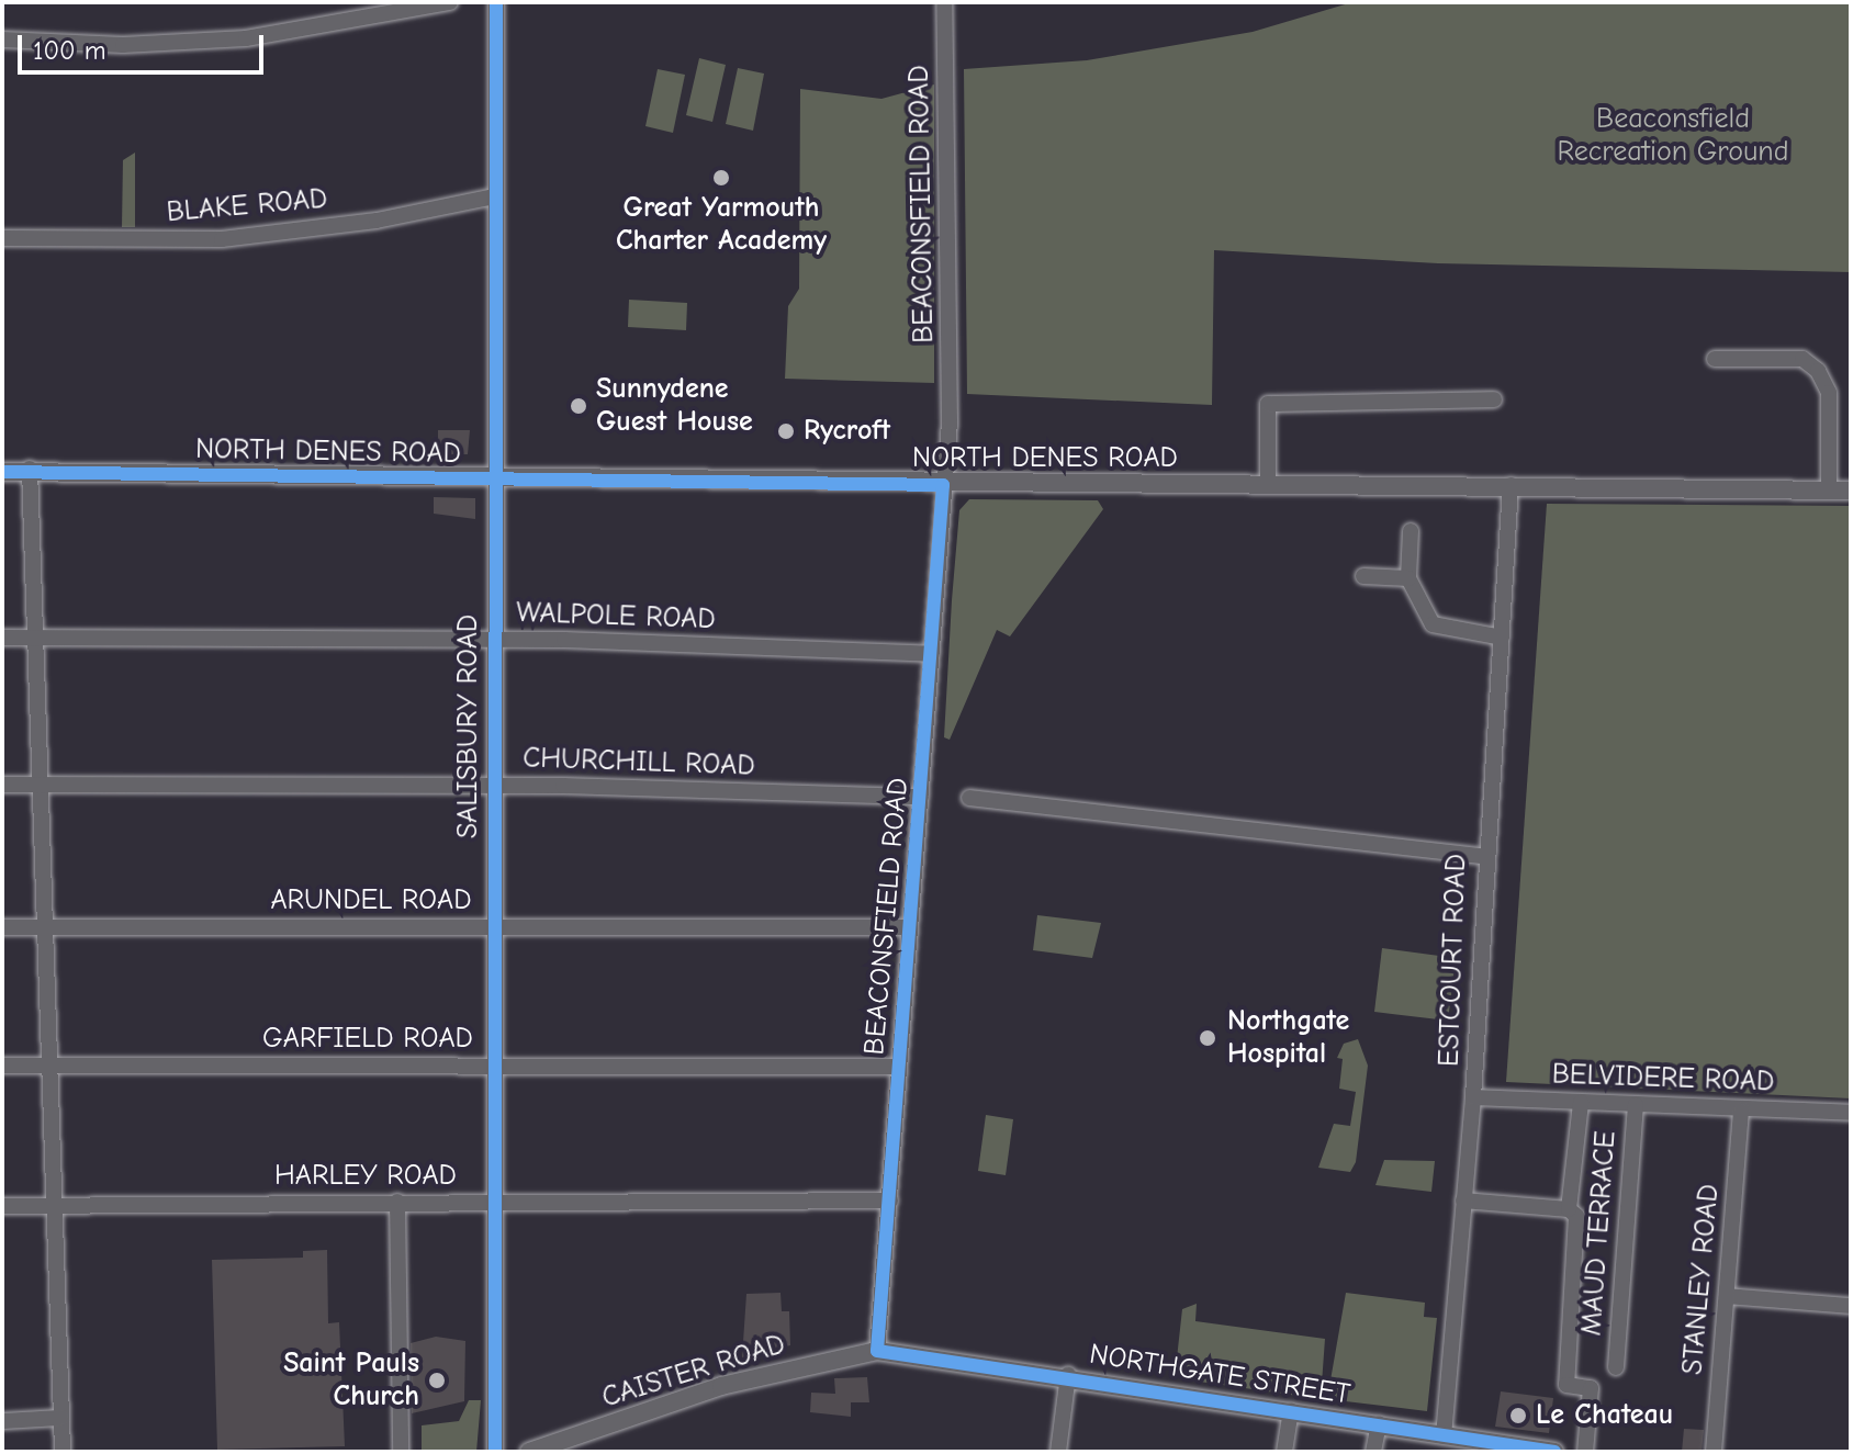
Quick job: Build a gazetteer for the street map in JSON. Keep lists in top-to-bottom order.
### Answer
{
  "streets": {
    "street": [
      "BEACONSFIELD ROAD",
      "BLAKE ROAD",
      "NORTH DENES ROAD",
      "WALPOLE ROAD",
      "SALISBURY ROAD",
      "CHURCHILL ROAD",
      "ARUNDEL ROAD",
      "ESTCOURT ROAD",
      "GARFIELD ROAD",
      "BELVIDERE ROAD",
      "HARLEY ROAD",
      "MAUD TERRACE",
      "STANLEY ROAD",
      "CAISTER ROAD",
      "NORTHGATE STREET"
    ]
  },
  "crossings": [
    ["BEACONSFIELD ROAD", "NORTH DENES ROAD"],
    ["BEACONSFIELD ROAD", "WALPOLE ROAD"],
    ["BEACONSFIELD ROAD", "CHURCHILL ROAD"],
    ["BEACONSFIELD ROAD", "ARUNDEL ROAD"],
    ["BEACONSFIELD ROAD", "GARFIELD ROAD"],
    ["BEACONSFIELD ROAD", "HARLEY ROAD"],
    ["BEACONSFIELD ROAD", "CAISTER ROAD"],
    ["BEACONSFIELD ROAD", "NORTHGATE STREET"],
    ["BLAKE ROAD", "SALISBURY ROAD"],
    ["NORTH DENES ROAD", "SALISBURY ROAD"],
    ["NORTH DENES ROAD", "ESTCOURT ROAD"],
    ["WALPOLE ROAD", "SALISBURY ROAD"],
    ["SALISBURY ROAD", "CHURCHILL ROAD"],
    ["SALISBURY ROAD", "ARUNDEL ROAD"],
    ["SALISBURY ROAD", "GARFIELD ROAD"],
    ["SALISBURY ROAD", "HARLEY ROAD"],
    ["ESTCOURT ROAD", "BELVIDERE ROAD"],
    ["ESTCOURT ROAD", "NORTHGATE STREET"],
    ["BELVIDERE ROAD", "MAUD TERRACE"],
    ["BELVIDERE ROAD", "STANLEY ROAD"],
    ["CAISTER ROAD", "NORTHGATE STREET"]
  ],
  "parks": ["Beaconsfield Recreation Ground"],
  "places": [
    "Great Yarmouth Charter Academy",
    "Sunnydene Guest House",
    "Rycroft",
    "Northgate Hospital",
    "Saint Pauls Church",
    "Le Chateau"
  ],
  "scale_bar": "100 m"
}
